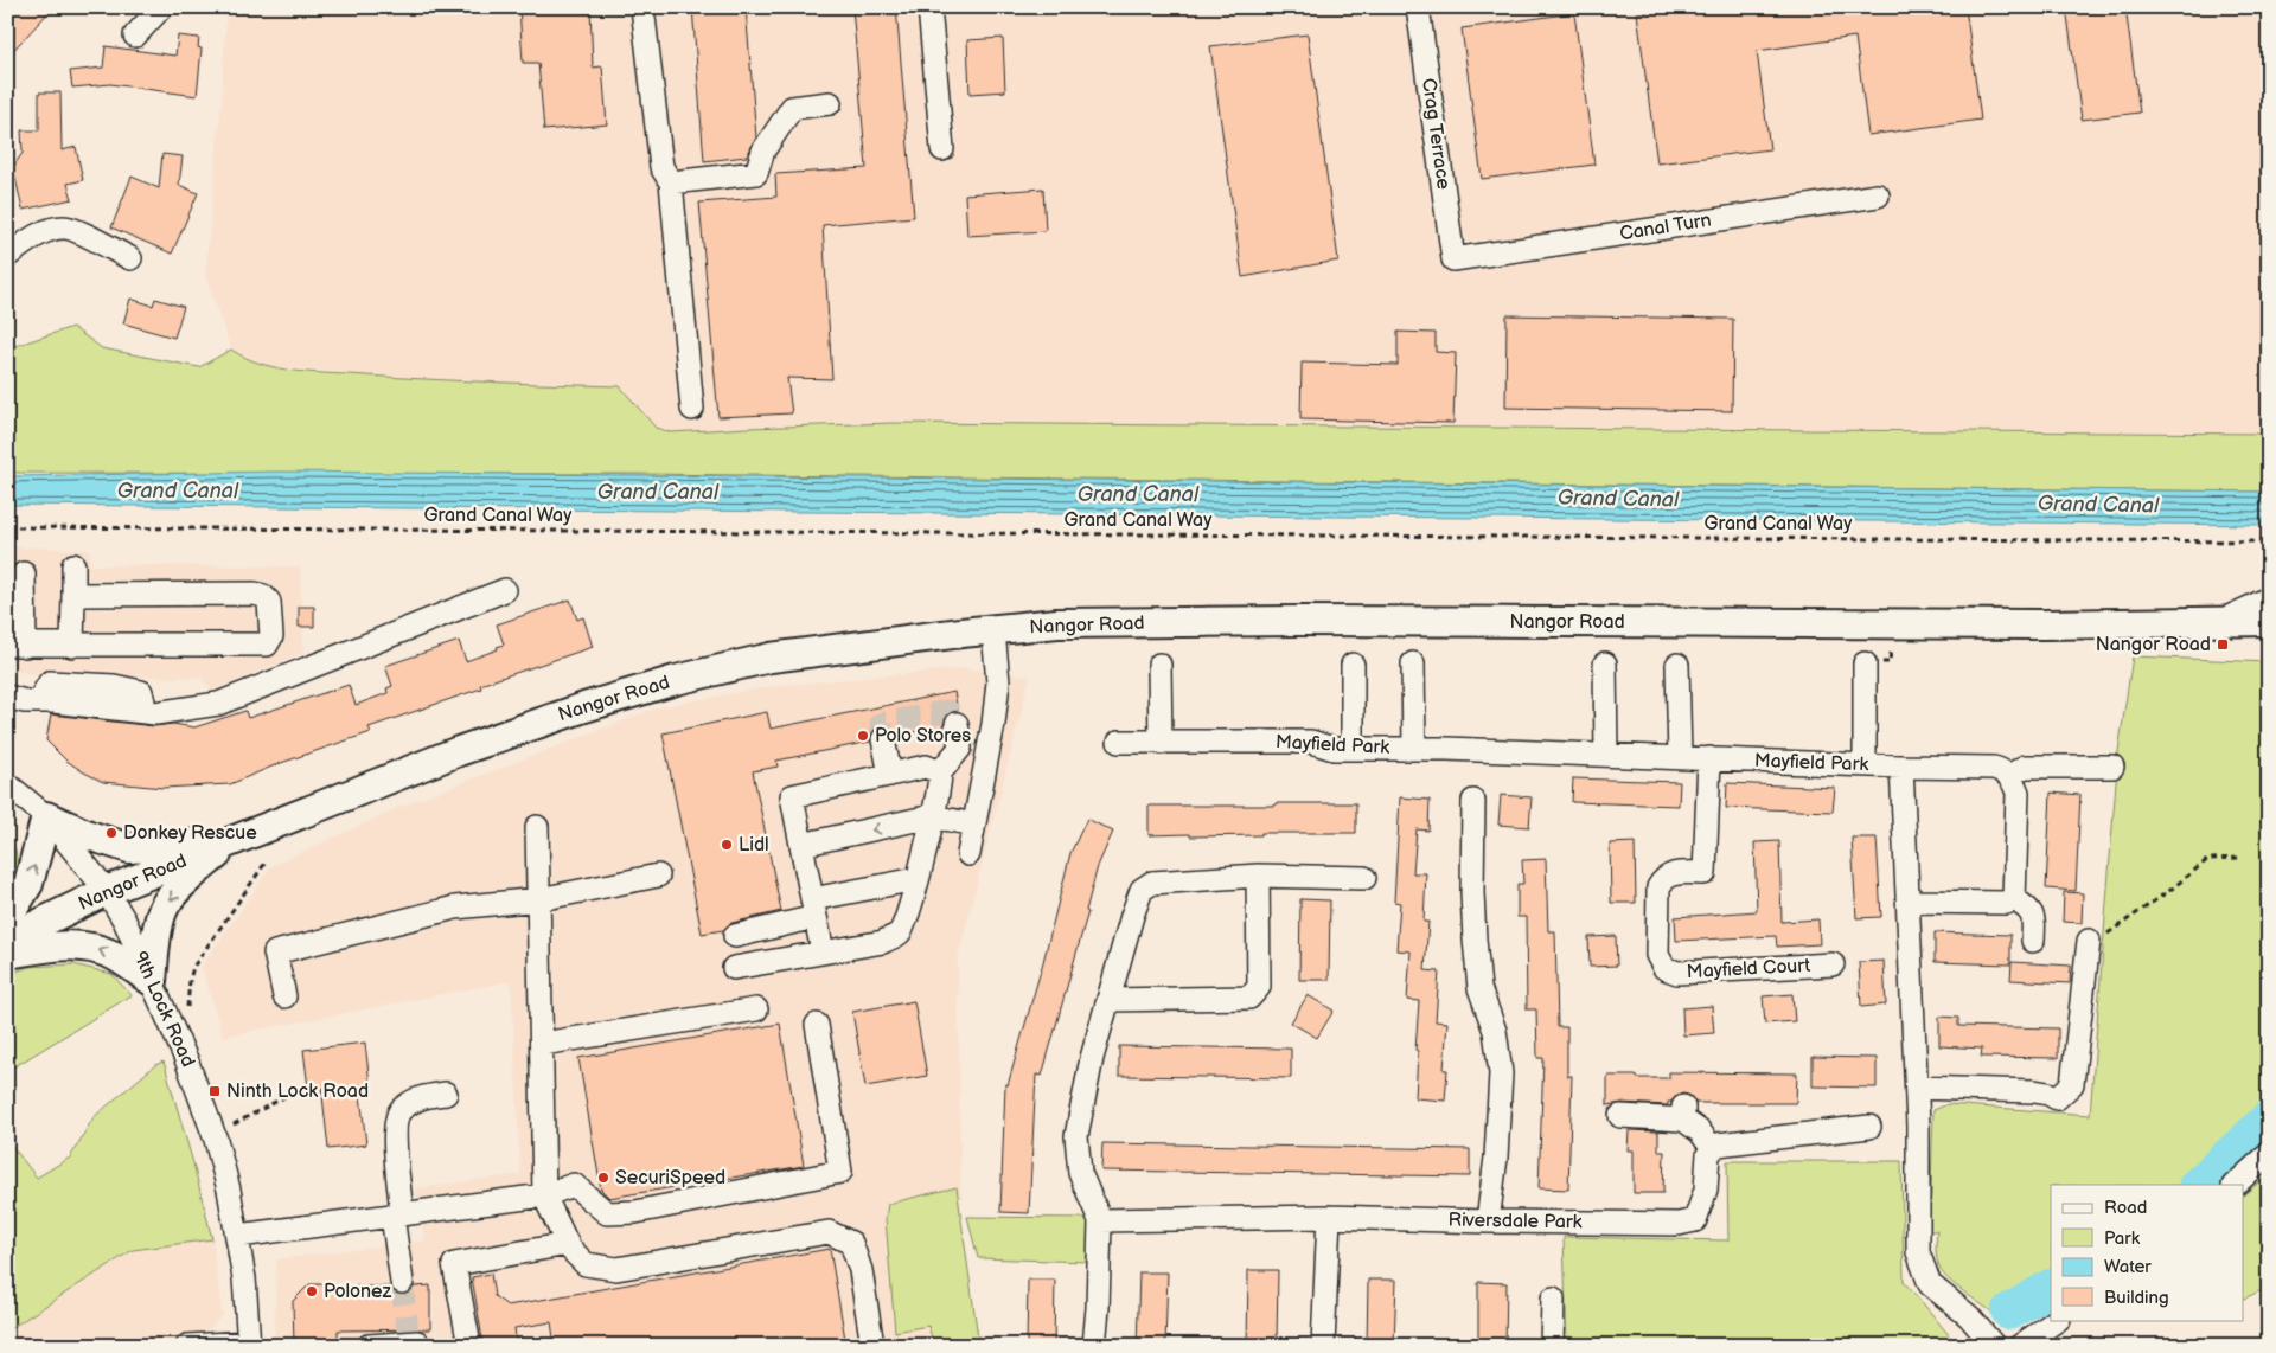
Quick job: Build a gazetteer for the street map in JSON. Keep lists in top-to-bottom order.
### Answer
{
  "streets": {
    "main road": ["Nangor Road"],
    "street": [
      "Crag Terrace",
      "Canal Turn",
      "Mayfield Park",
      "Mayfield Court",
      "9th Lock Road",
      "Riversdale Park"
    ],
    "path": ["Grand Canal Way"]
  },
  "crossings": [
    ["Crag Terrace", "Canal Turn"],
    ["Nangor Road", "9th Lock Road"],
    ["Mayfield Park", "Mayfield Court"]
  ],
  "water": ["Grand Canal"],
  "places": {
    "transit": ["Nangor Road", "Ninth Lock Road"],
    "other": [
      "Polo Stores",
      "Donkey Rescue",
      "Lidl",
      "SecuriSpeed",
      "Polonez"
    ]
  },
  "legend": [
    "Road",
    "Park",
    "Water",
    "Building"
  ]
}
